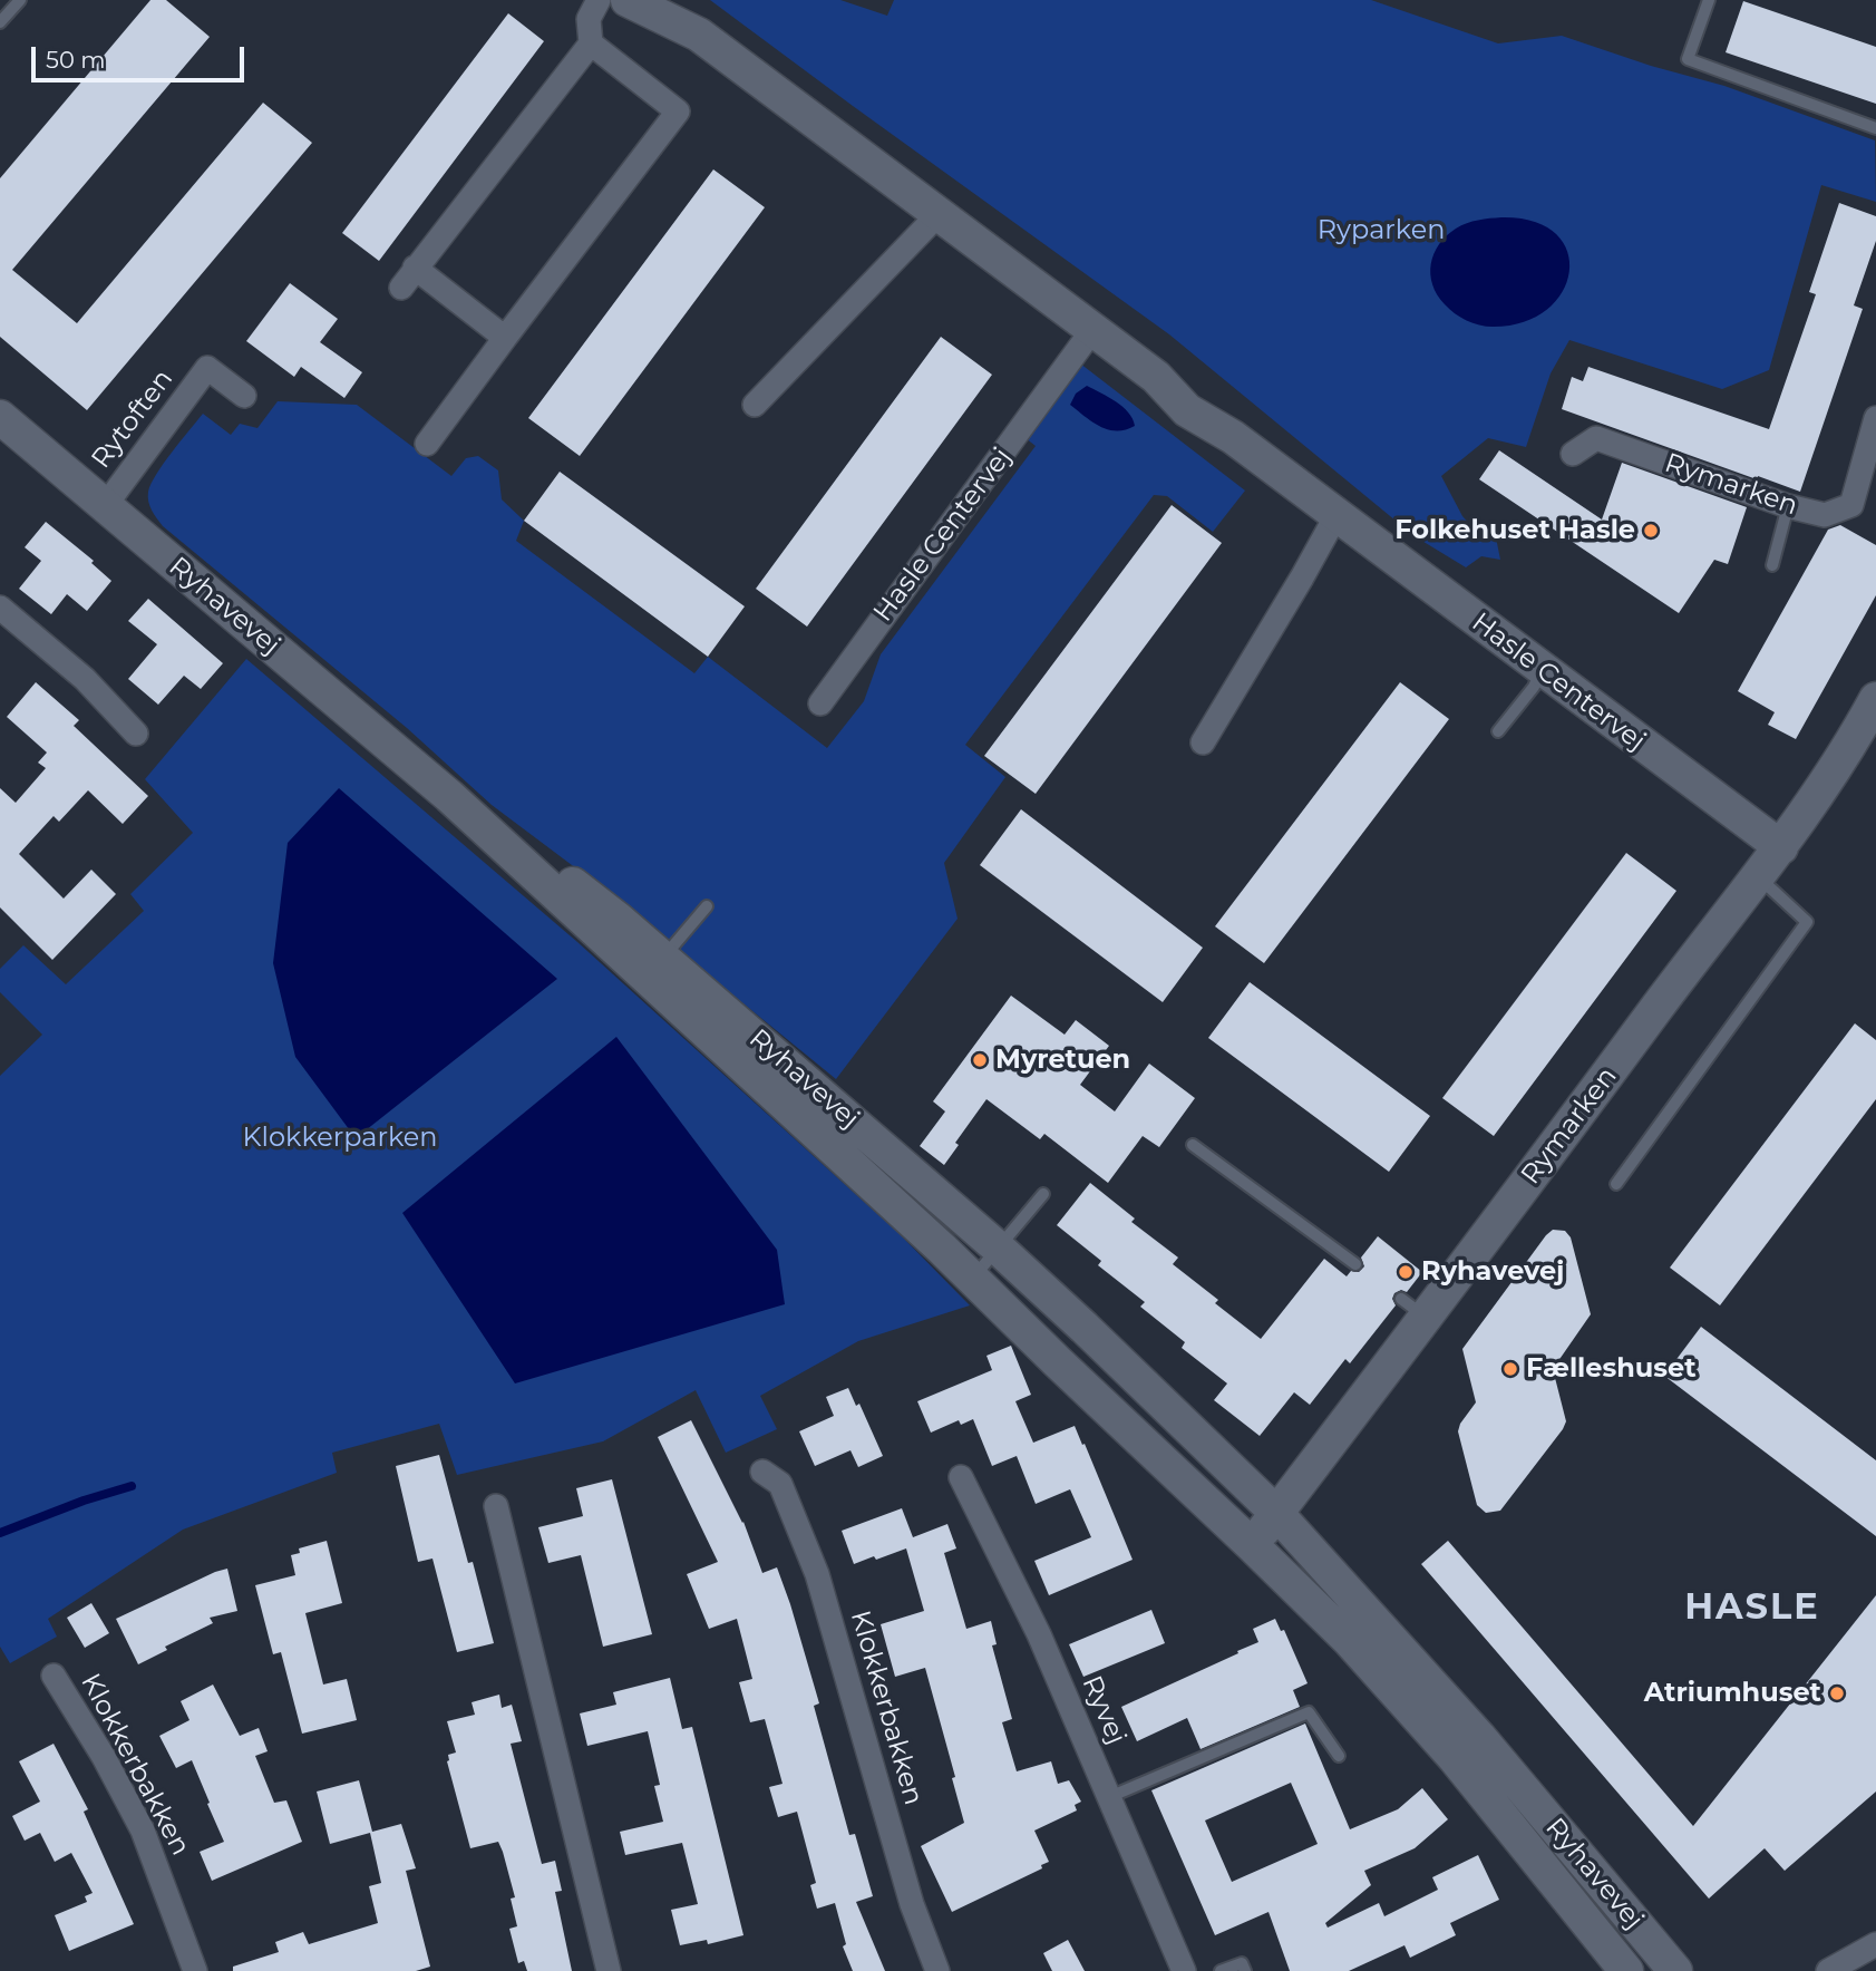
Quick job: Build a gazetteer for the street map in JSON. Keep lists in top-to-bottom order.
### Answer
{
  "streets": {
    "street": [
      "Rytoften",
      "Rymarken",
      "Hasle Centervej",
      "Ryhavevej",
      "Klokkerbakken",
      "Ryvej"
    ]
  },
  "crossings": [
    ["Rytoften", "Ryhavevej"],
    ["Rymarken", "Hasle Centervej"],
    ["Rymarken", "Ryhavevej"]
  ],
  "districts": ["HASLE"],
  "parks": ["Ryparken", "Klokkerparken"],
  "places": [
    "Folkehuset Hasle",
    "Myretuen",
    "Ryhavevej",
    "Fælleshuset",
    "Atriumhuset"
  ],
  "scale_bar": "50 m"
}
